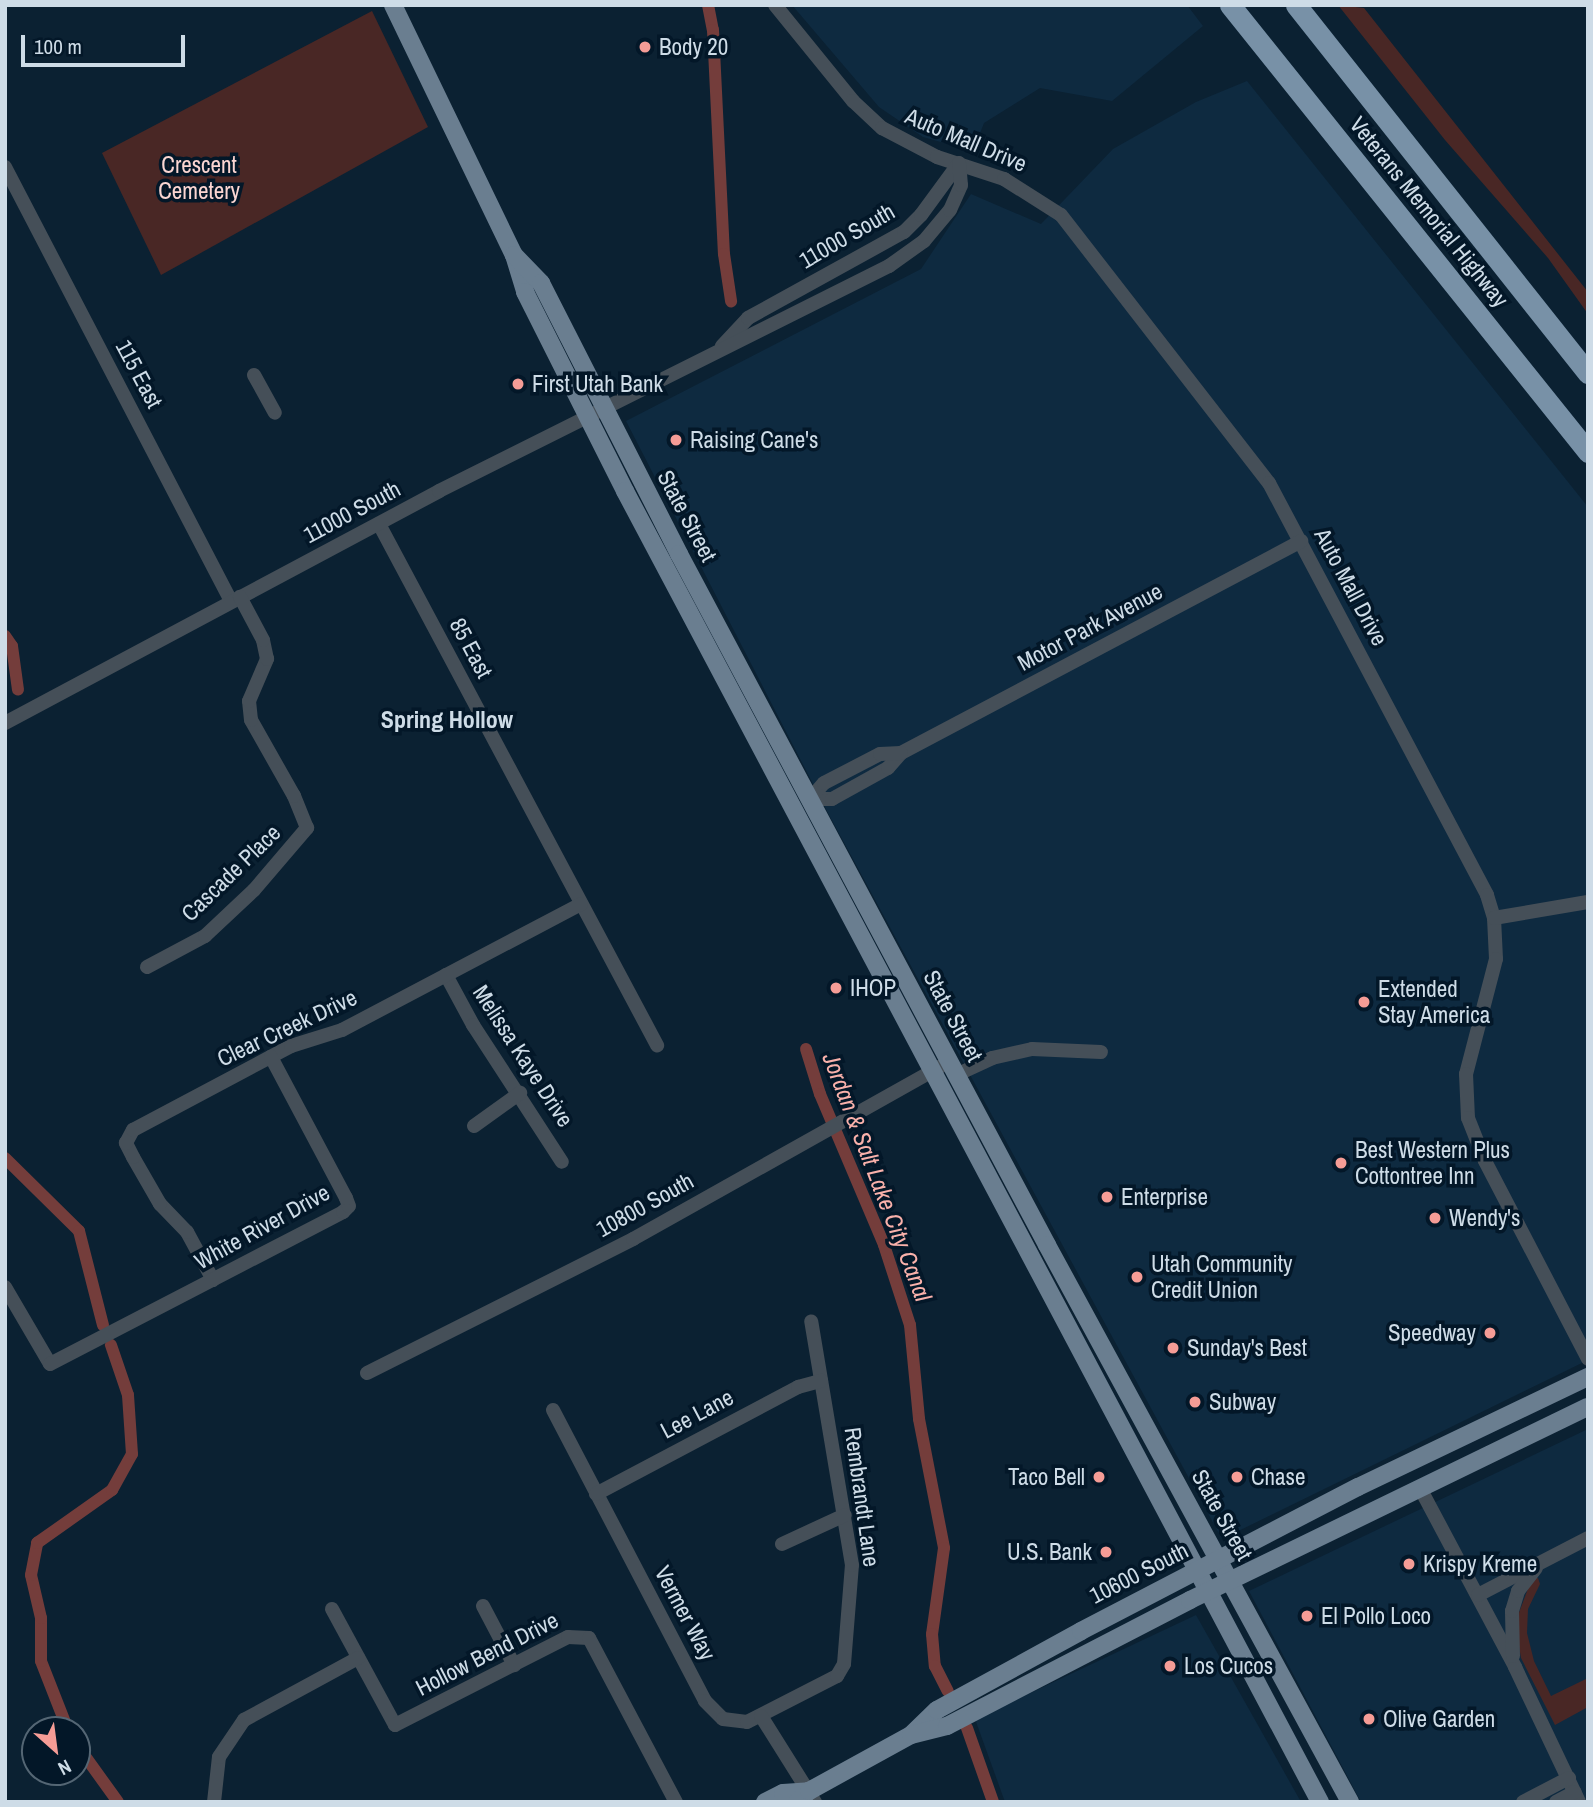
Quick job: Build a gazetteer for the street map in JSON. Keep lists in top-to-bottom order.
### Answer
{
  "streets": {
    "highway": ["Veterans Memorial Highway"],
    "main road": ["State Street", "10600 South"],
    "street": [
      "Auto Mall Drive",
      "11000 South",
      "115 East",
      "Motor Park Avenue",
      "85 East",
      "Cascade Place",
      "Clear Creek Drive",
      "Melissa Kaye Drive",
      "10800 South",
      "White River Drive",
      "Lee Lane",
      "Rembrandt Lane",
      "Vermer Way",
      "Hollow Bend Drive"
    ]
  },
  "crossings": [
    ["Auto Mall Drive", "11000 South"],
    ["Auto Mall Drive", "Motor Park Avenue"],
    ["11000 South", "115 East"],
    ["11000 South", "State Street"],
    ["11000 South", "85 East"],
    ["115 East", "Cascade Place"],
    ["State Street", "Motor Park Avenue"],
    ["State Street", "10800 South"],
    ["State Street", "10600 South"],
    ["85 East", "Clear Creek Drive"],
    ["Clear Creek Drive", "Melissa Kaye Drive"],
    ["Clear Creek Drive", "White River Drive"],
    ["Lee Lane", "Rembrandt Lane"],
    ["Lee Lane", "Vermer Way"],
    ["Rembrandt Lane", "Vermer Way"]
  ],
  "districts": ["Spring Hollow"],
  "water": ["Jordan & Salt Lake City Canal"],
  "parks": ["Crescent Cemetery"],
  "places": [
    "Body 20",
    "First Utah Bank",
    "Raising Cane's",
    "IHOP",
    "Extended Stay America",
    "Best Western Plus Cottontree Inn",
    "Enterprise",
    "Wendy's",
    "Utah Community Credit Union",
    "Speedway",
    "Sunday's Best",
    "Subway",
    "Taco Bell",
    "Chase",
    "U.S. Bank",
    "Krispy Kreme",
    "El Pollo Loco",
    "Los Cucos",
    "Olive Garden"
  ],
  "scale_bar": "100 m",
  "north": "bottom right"
}
